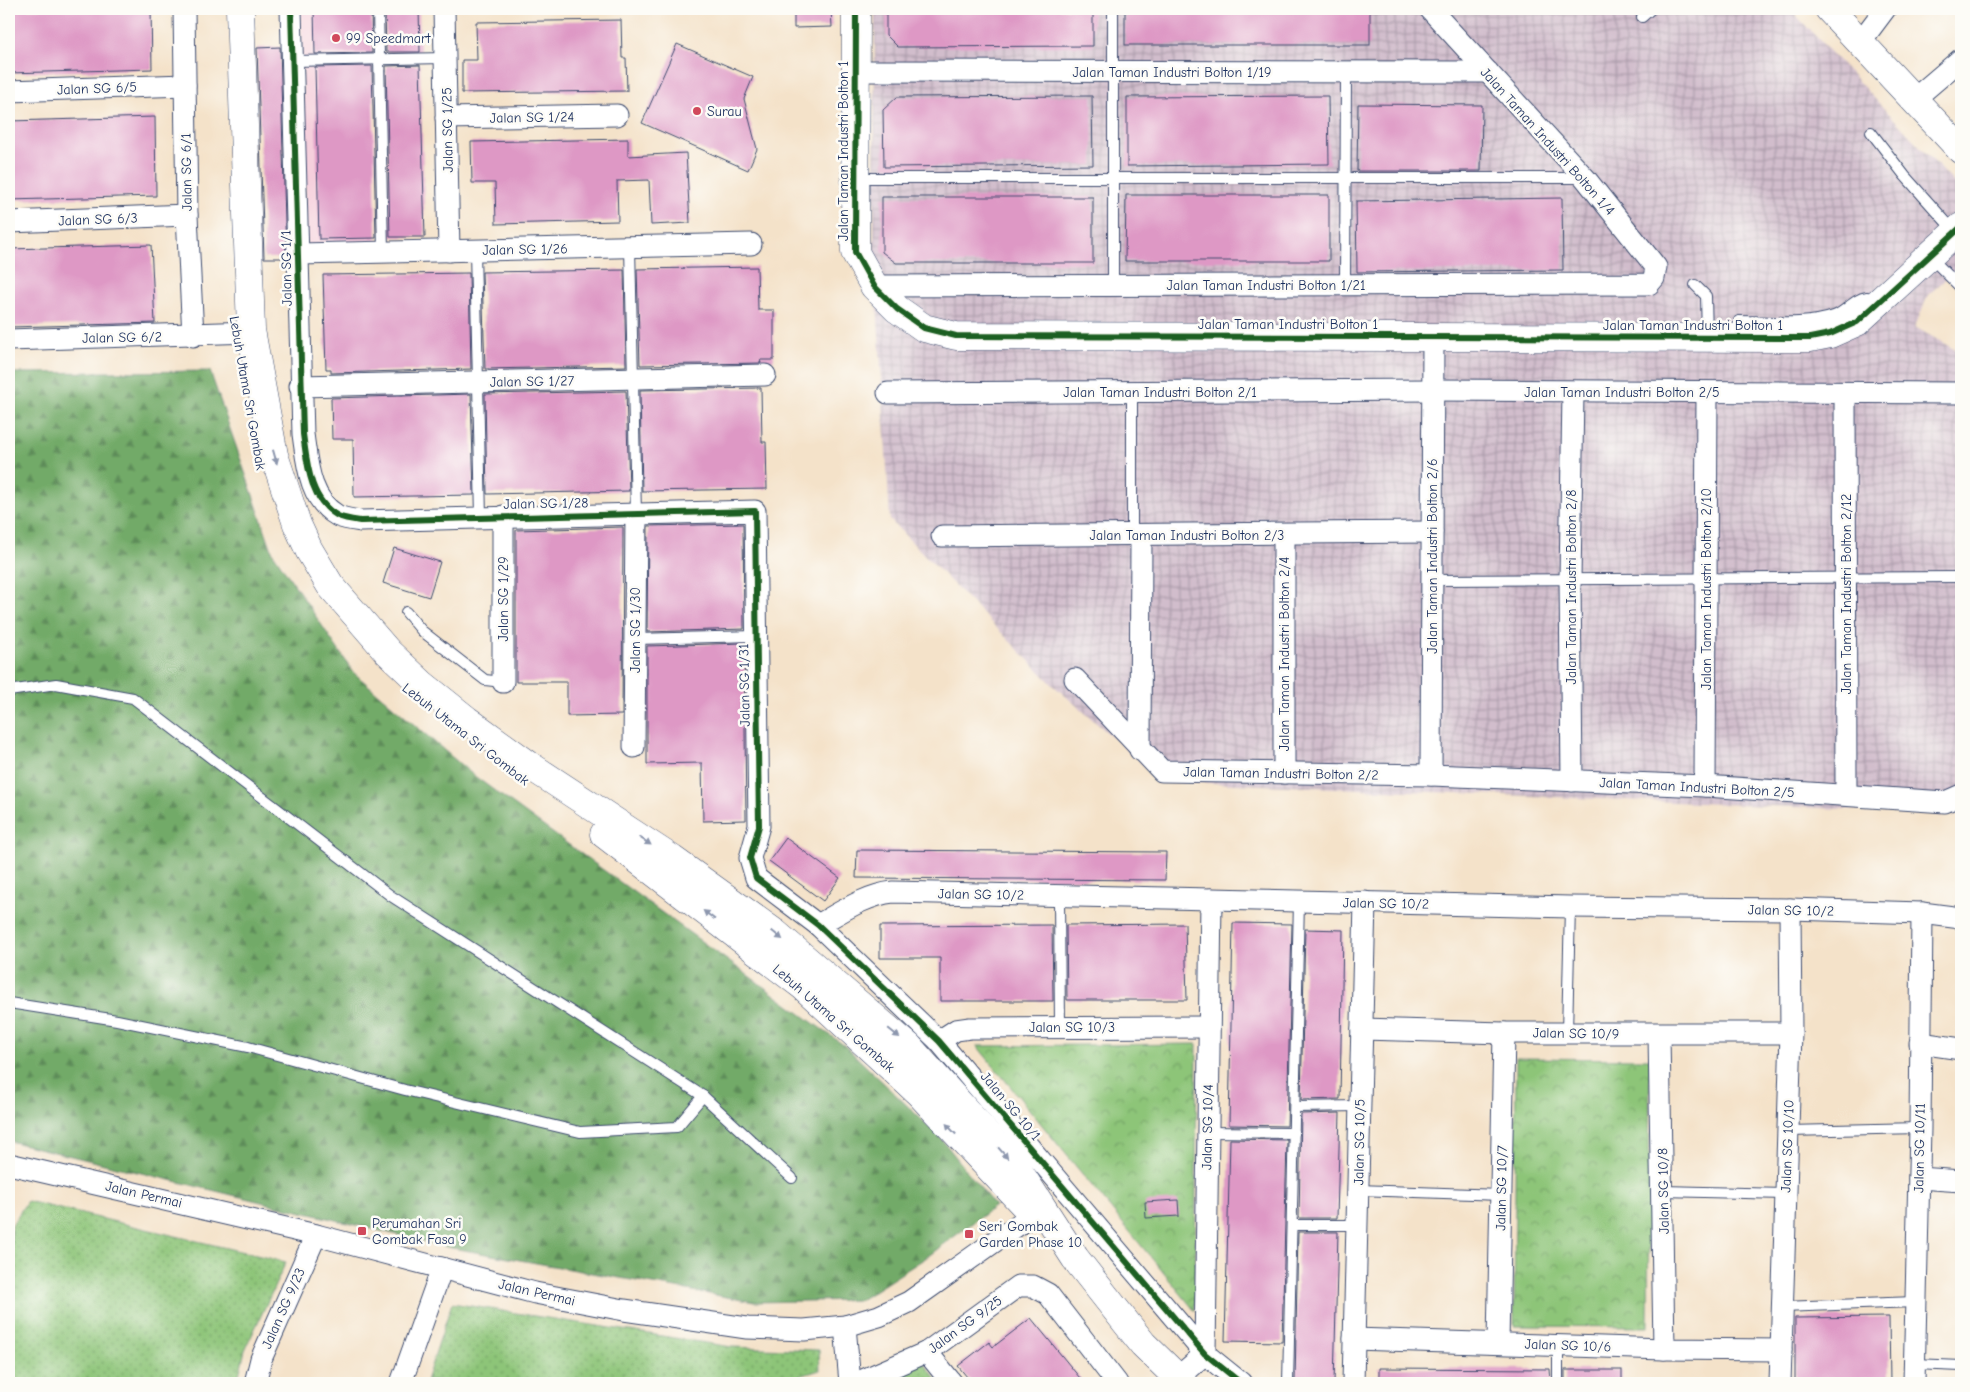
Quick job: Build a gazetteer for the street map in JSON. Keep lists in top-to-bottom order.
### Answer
{
  "streets": {
    "street": [
      "Jalan Taman Industri Bolton 1/19",
      "Jalan SG 6/5",
      "Jalan SG 1/24",
      "Jalan SG 1/25",
      "Jalan Taman Industri Bolton 1/4",
      "Jalan Taman Industri Bolton 1",
      "Jalan SG 6/1",
      "Jalan SG 6/3",
      "Jalan SG 1/26",
      "Jalan SG 1/1",
      "Jalan Taman Industri Bolton 1/21",
      "Jalan SG 6/2",
      "Jalan SG 1/27",
      "Jalan Taman Industri Bolton 2/1",
      "Jalan Taman Industri Bolton 2/5",
      "Lebuh Utama Sri Gombak",
      "Jalan SG 1/28",
      "Jalan Taman Industri Bolton 2/3",
      "Jalan Taman Industri Bolton 2/6",
      "Jalan Taman Industri Bolton 2/8",
      "Jalan Taman Industri Bolton 2/10",
      "Jalan Taman Industri Bolton 2/12",
      "Jalan SG 1/29",
      "Jalan SG 1/30",
      "Jalan Taman Industri Bolton 2/4",
      "Jalan SG 1/31",
      "Jalan Taman Industri Bolton 2/2",
      "Jalan SG 10/2",
      "Jalan SG 10/3",
      "Jalan SG 10/9",
      "Jalan SG 10/1",
      "Jalan SG 10/4",
      "Jalan SG 10/5",
      "Jalan SG 10/10",
      "Jalan SG 10/11",
      "Jalan SG 10/7",
      "Jalan SG 10/8",
      "Jalan Permai",
      "Jalan SG 9/23",
      "Jalan SG 9/25",
      "Jalan SG 10/6"
    ]
  },
  "crossings": [
    ["Jalan Taman Industri Bolton 1/19", "Jalan Taman Industri Bolton 1/4"],
    ["Jalan Taman Industri Bolton 1/19", "Jalan Taman Industri Bolton 1"],
    ["Jalan SG 6/5", "Jalan SG 6/1"],
    ["Jalan SG 1/24", "Jalan SG 1/25"],
    ["Jalan SG 1/25", "Jalan SG 1/26"],
    ["Jalan Taman Industri Bolton 1/4", "Jalan Taman Industri Bolton 1/21"],
    ["Jalan Taman Industri Bolton 1", "Jalan Taman Industri Bolton 1/21"],
    ["Jalan Taman Industri Bolton 1", "Jalan Taman Industri Bolton 2/6"],
    ["Jalan SG 6/1", "Jalan SG 6/3"],
    ["Jalan SG 6/1", "Jalan SG 6/2"],
    ["Jalan SG 1/26", "Jalan SG 1/1"],
    ["Jalan SG 1/1", "Jalan SG 1/27"],
    ["Jalan SG 1/1", "Jalan SG 1/28"],
    ["Jalan SG 6/2", "Lebuh Utama Sri Gombak"],
    ["Jalan Taman Industri Bolton 2/1", "Jalan Taman Industri Bolton 2/5"],
    ["Jalan Taman Industri Bolton 2/1", "Jalan Taman Industri Bolton 2/6"],
    ["Jalan Taman Industri Bolton 2/5", "Jalan Taman Industri Bolton 2/6"],
    ["Jalan Taman Industri Bolton 2/5", "Jalan Taman Industri Bolton 2/8"],
    ["Jalan Taman Industri Bolton 2/5", "Jalan Taman Industri Bolton 2/10"],
    ["Jalan Taman Industri Bolton 2/5", "Jalan Taman Industri Bolton 2/12"],
    ["Jalan Taman Industri Bolton 2/5", "Jalan Taman Industri Bolton 2/2"],
    ["Lebuh Utama Sri Gombak", "Jalan Permai"],
    ["Jalan SG 1/28", "Jalan SG 1/29"],
    ["Jalan SG 1/28", "Jalan SG 1/30"],
    ["Jalan SG 1/28", "Jalan SG 1/31"],
    ["Jalan Taman Industri Bolton 2/3", "Jalan Taman Industri Bolton 2/6"],
    ["Jalan Taman Industri Bolton 2/3", "Jalan Taman Industri Bolton 2/4"],
    ["Jalan Taman Industri Bolton 2/6", "Jalan Taman Industri Bolton 2/2"],
    ["Jalan Taman Industri Bolton 2/4", "Jalan Taman Industri Bolton 2/2"],
    ["Jalan SG 1/31", "Jalan SG 10/1"],
    ["Jalan SG 10/2", "Jalan SG 10/1"],
    ["Jalan SG 10/2", "Jalan SG 10/4"],
    ["Jalan SG 10/2", "Jalan SG 10/5"],
    ["Jalan SG 10/2", "Jalan SG 10/10"],
    ["Jalan SG 10/2", "Jalan SG 10/11"],
    ["Jalan SG 10/3", "Jalan SG 10/1"],
    ["Jalan SG 10/3", "Jalan SG 10/4"],
    ["Jalan SG 10/9", "Jalan SG 10/5"],
    ["Jalan SG 10/9", "Jalan SG 10/10"],
    ["Jalan SG 10/9", "Jalan SG 10/7"],
    ["Jalan SG 10/9", "Jalan SG 10/8"],
    ["Jalan SG 10/1", "Jalan SG 10/4"],
    ["Jalan SG 10/5", "Jalan SG 10/6"],
    ["Jalan SG 10/10", "Jalan SG 10/6"],
    ["Jalan SG 10/7", "Jalan SG 10/6"],
    ["Jalan SG 10/8", "Jalan SG 10/6"],
    ["Jalan Permai", "Jalan SG 9/23"]
  ],
  "places": {
    "other": ["99 Speedmart", "Surau"],
    "transit": ["Perumahan Sri Gombak Fasa 9", "Seri Gombak Garden Phase 10"]
  }
}
